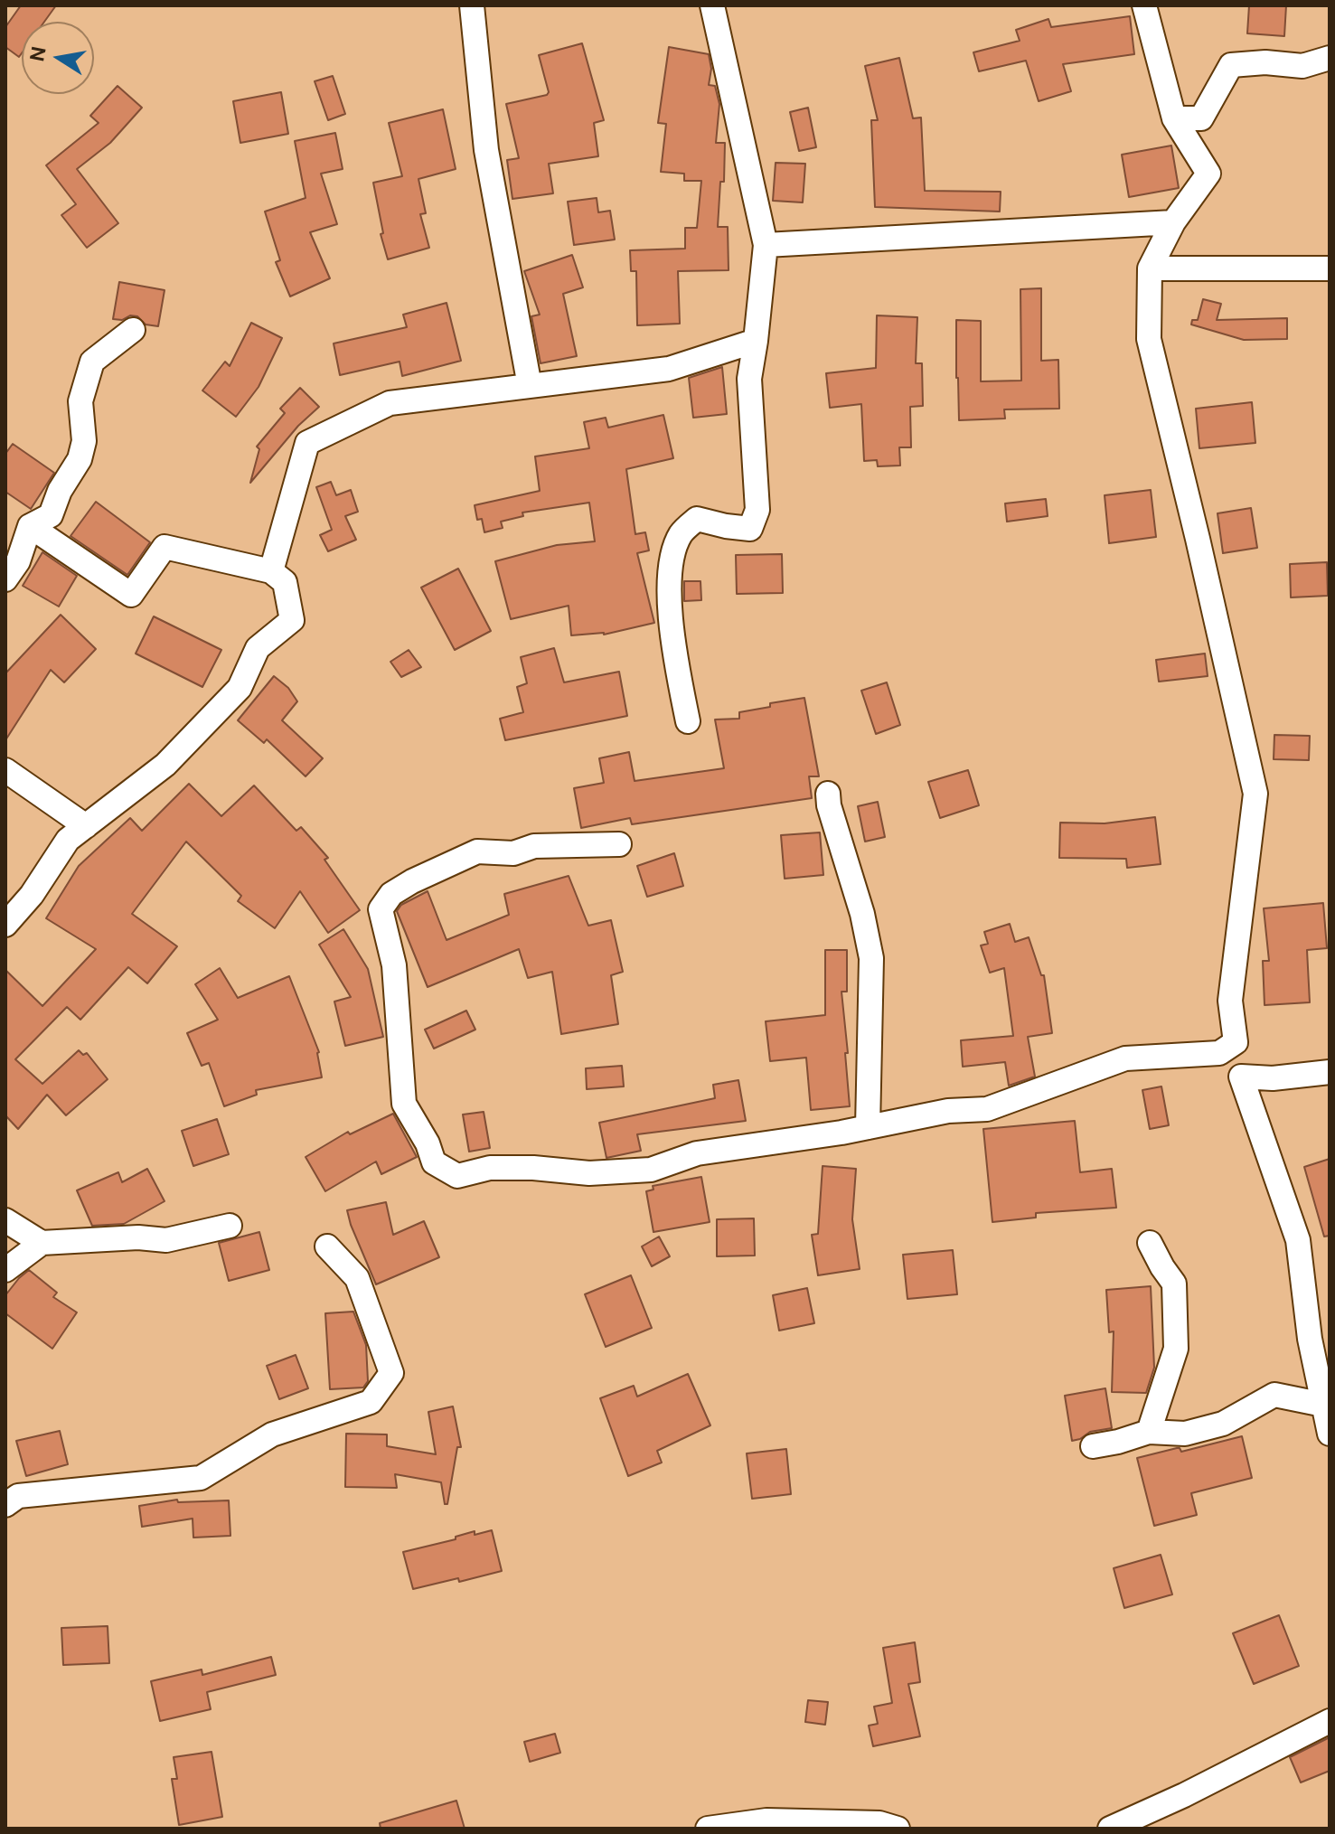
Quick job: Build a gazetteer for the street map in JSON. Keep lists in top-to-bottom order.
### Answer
{
  "north": "left"
}
